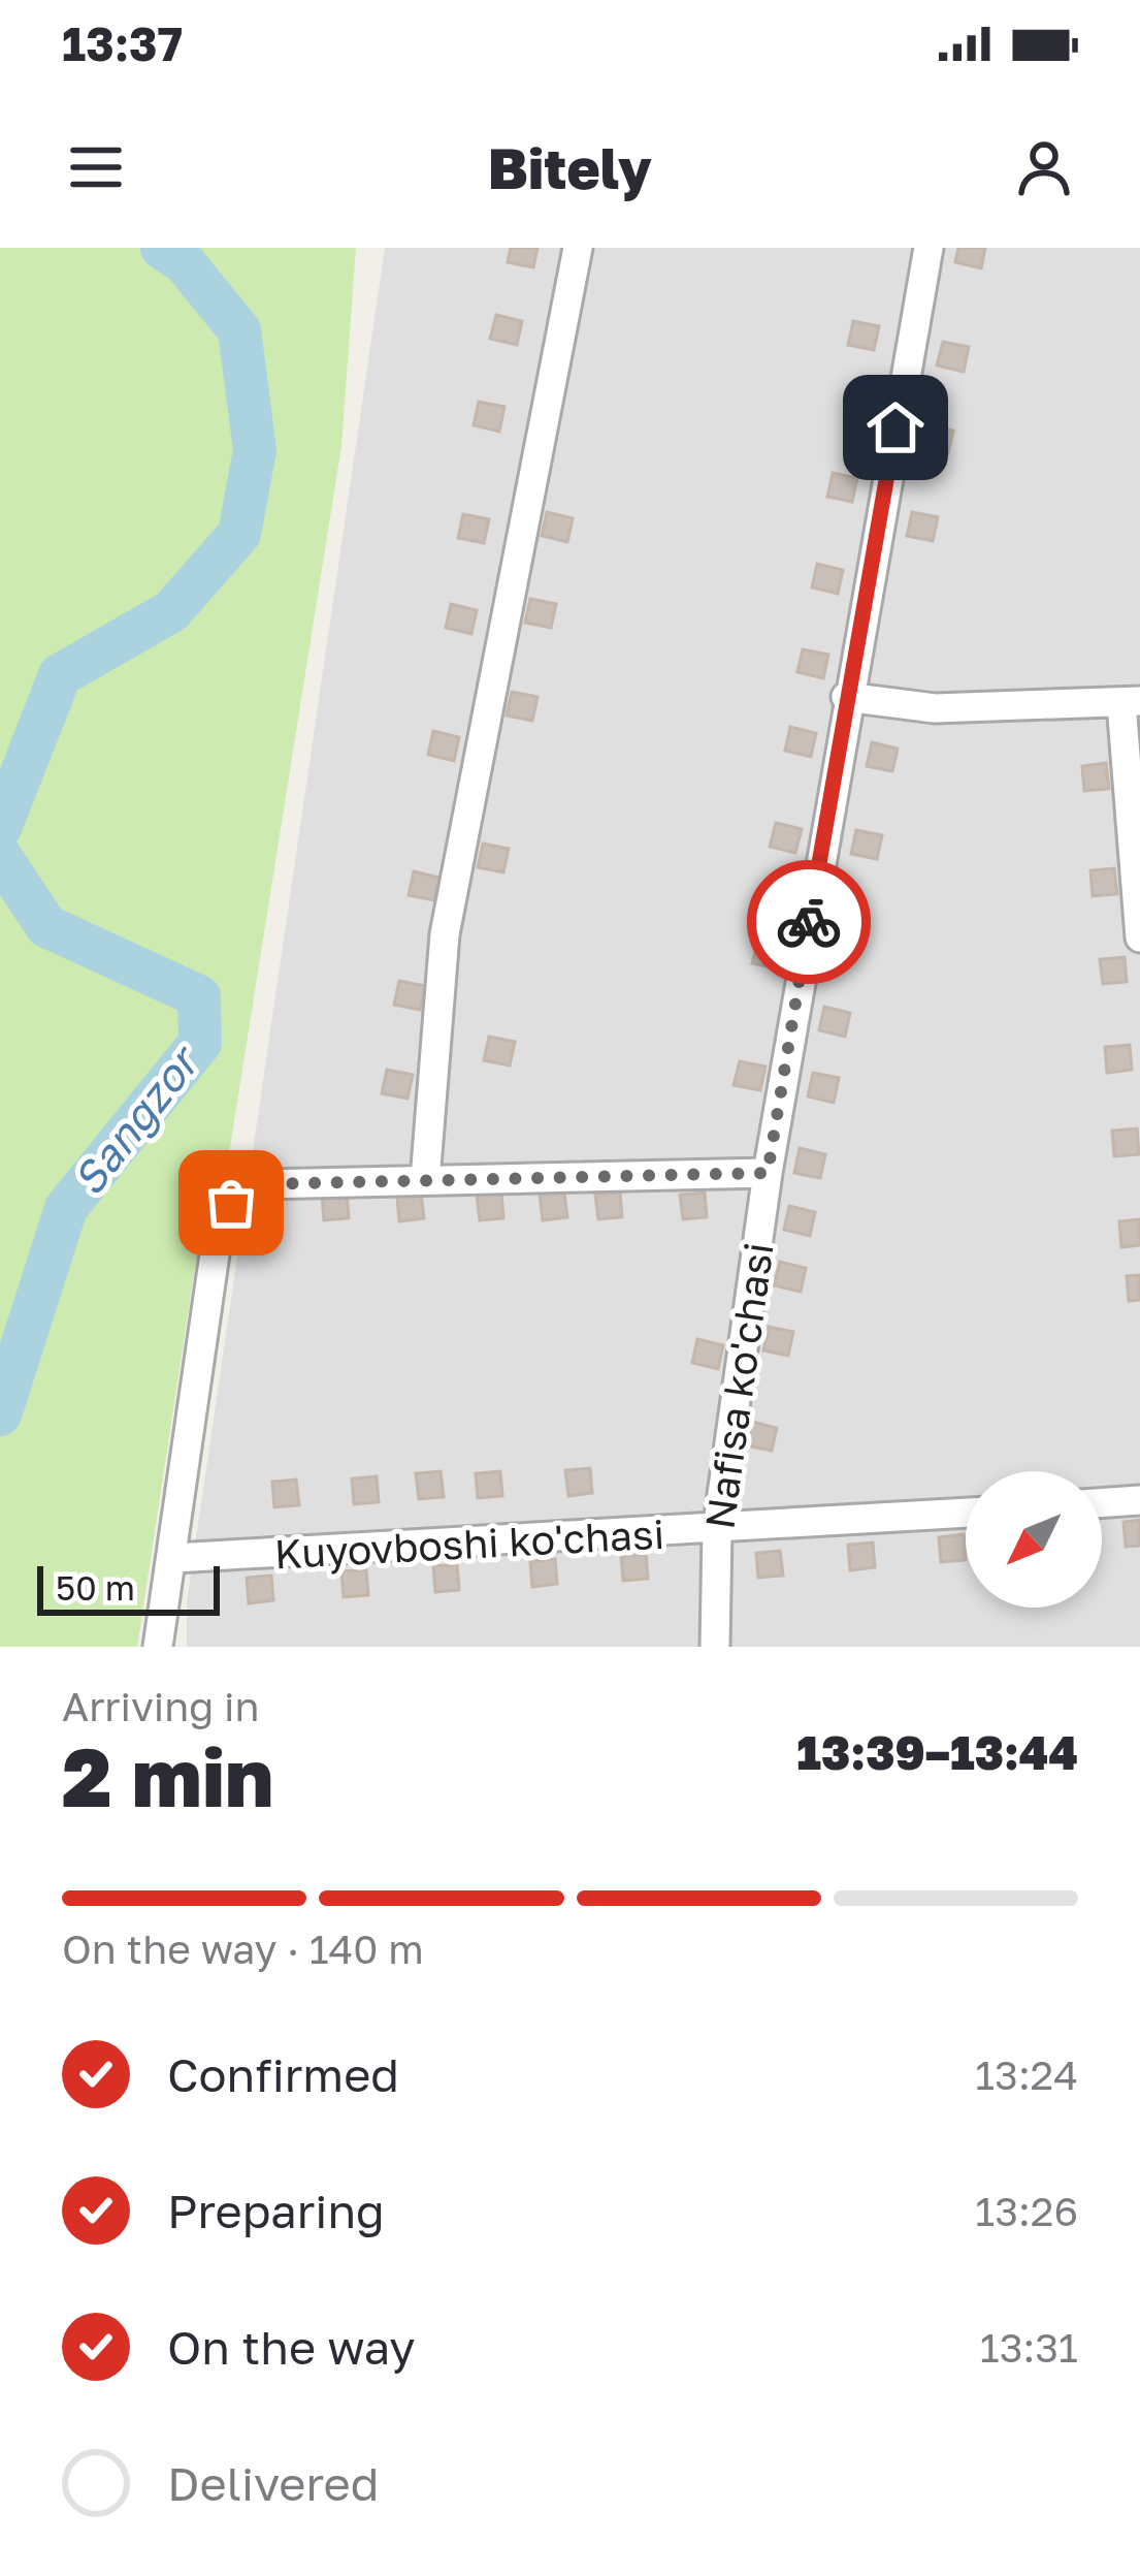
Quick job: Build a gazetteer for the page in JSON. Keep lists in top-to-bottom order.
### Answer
{
  "streets": {
    "street": ["Nafisa ko'chasi", "Kuyovboshi ko'chasi"]
  },
  "crossings": [
    ["Nafisa ko'chasi", "Kuyovboshi ko'chasi"]
  ],
  "water": ["Sangzor"],
  "scale_bar": "50 m",
  "north": "bottom left",
  "page": {
    "status": "13:37",
    "header": "Bitely",
    "scale": "50 m",
    "heading": ["2 min", "Arriving in", "13:39–13:44"],
    "bar": "On the way · 140 m",
    "list": [
      ["Confirmed", "13:24"],
      ["Preparing", "13:26"],
      ["On the way", "13:31"],
      "Delivered"
    ]
  }
}
